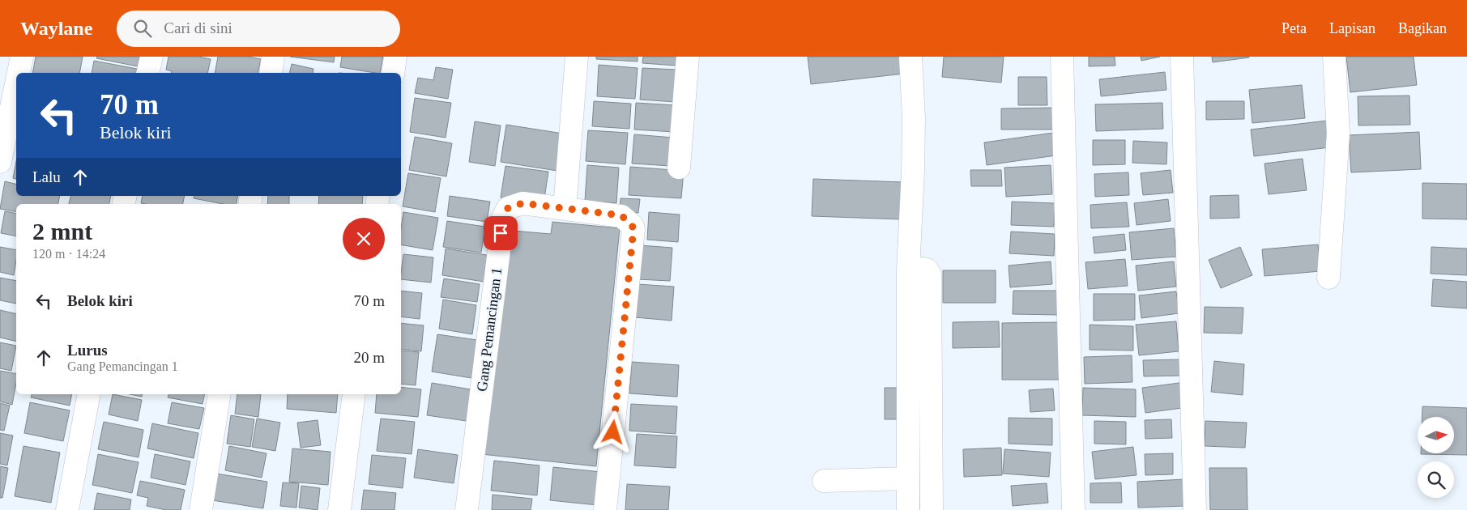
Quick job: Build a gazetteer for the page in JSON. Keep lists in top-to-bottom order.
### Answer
{
  "streets": {
    "street": ["Gang Pemancingan 1"]
  },
  "north": "right",
  "page": {
    "header": "Waylane",
    "search": "Cari di sini",
    "nav": ["Peta", "Lapisan", "Bagikan"],
    "turn": ["70 m", "Belok kiri"],
    "then": "Lalu",
    "heading": ["2 mnt", "120 m · 14:24"],
    "list": [
      {
        "name": "Belok kiri",
        "value": "70 m"
      },
      {
        "name": "Lurus",
        "note": "Gang Pemancingan 1",
        "value": "20 m"
      }
    ]
  }
}
